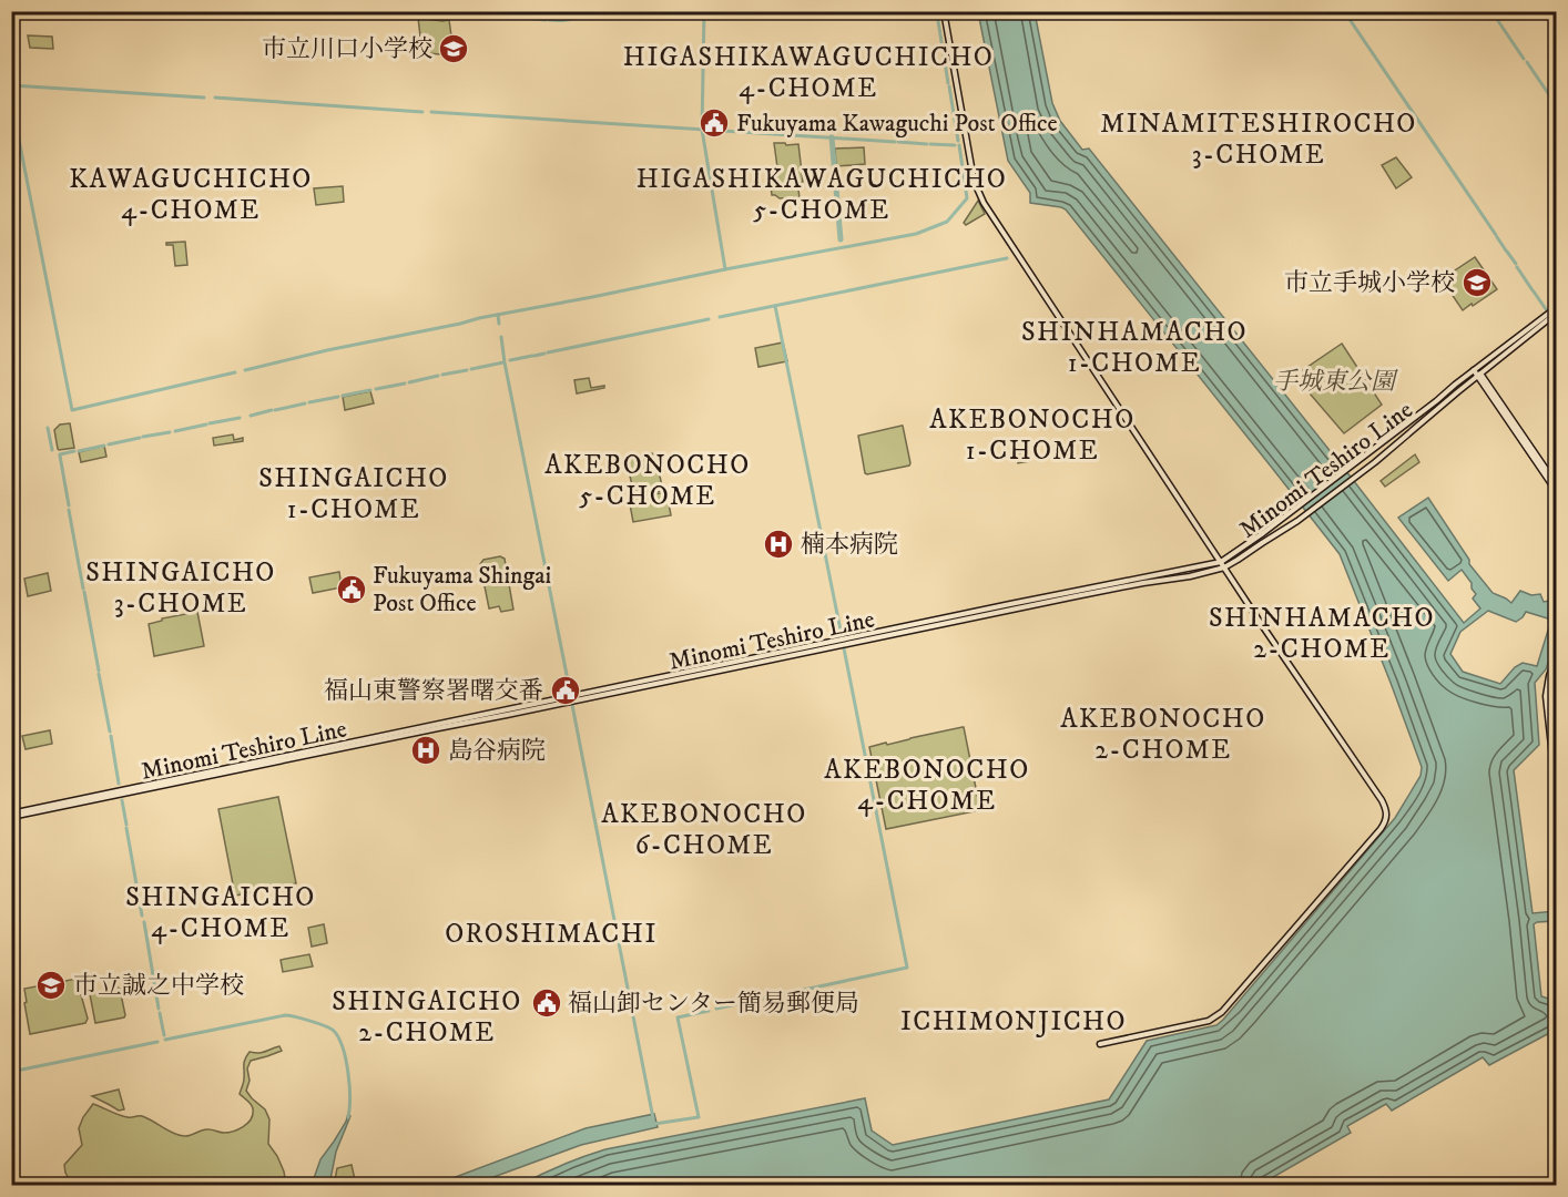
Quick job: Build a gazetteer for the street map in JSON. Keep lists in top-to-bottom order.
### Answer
{
  "streets": {
    "main road": ["Minomi Teshiro Line"]
  },
  "districts": [
    "HIGASHIKAWAGUCHICHO 4-CHOME",
    "MINAMITESHIROCHO 3-CHOME",
    "KAWAGUCHICHO 4-CHOME",
    "HIGASHIKAWAGUCHICHO 5-CHOME",
    "SHINHAMACHO 1-CHOME",
    "AKEBONOCHO 1-CHOME",
    "AKEBONOCHO 5-CHOME",
    "SHINGAICHO 1-CHOME",
    "SHINGAICHO 3-CHOME",
    "SHINHAMACHO 2-CHOME",
    "AKEBONOCHO 2-CHOME",
    "AKEBONOCHO 4-CHOME",
    "AKEBONOCHO 6-CHOME",
    "SHINGAICHO 4-CHOME",
    "OROSHIMACHI",
    "SHINGAICHO 2-CHOME",
    "ICHIMONJICHO"
  ],
  "parks": ["手城東公園"],
  "places": {
    "school or university": ["市立川口小学校", "市立手城小学校", "市立誠之中学校"],
    "public building": [
      "Fukuyama Kawaguchi Post Office",
      "Fukuyama Shingai Post Office",
      "福山東警察署曙交番",
      "福山卸センター簡易郵便局"
    ],
    "hospital": ["楠本病院", "島谷病院"]
  }
}
